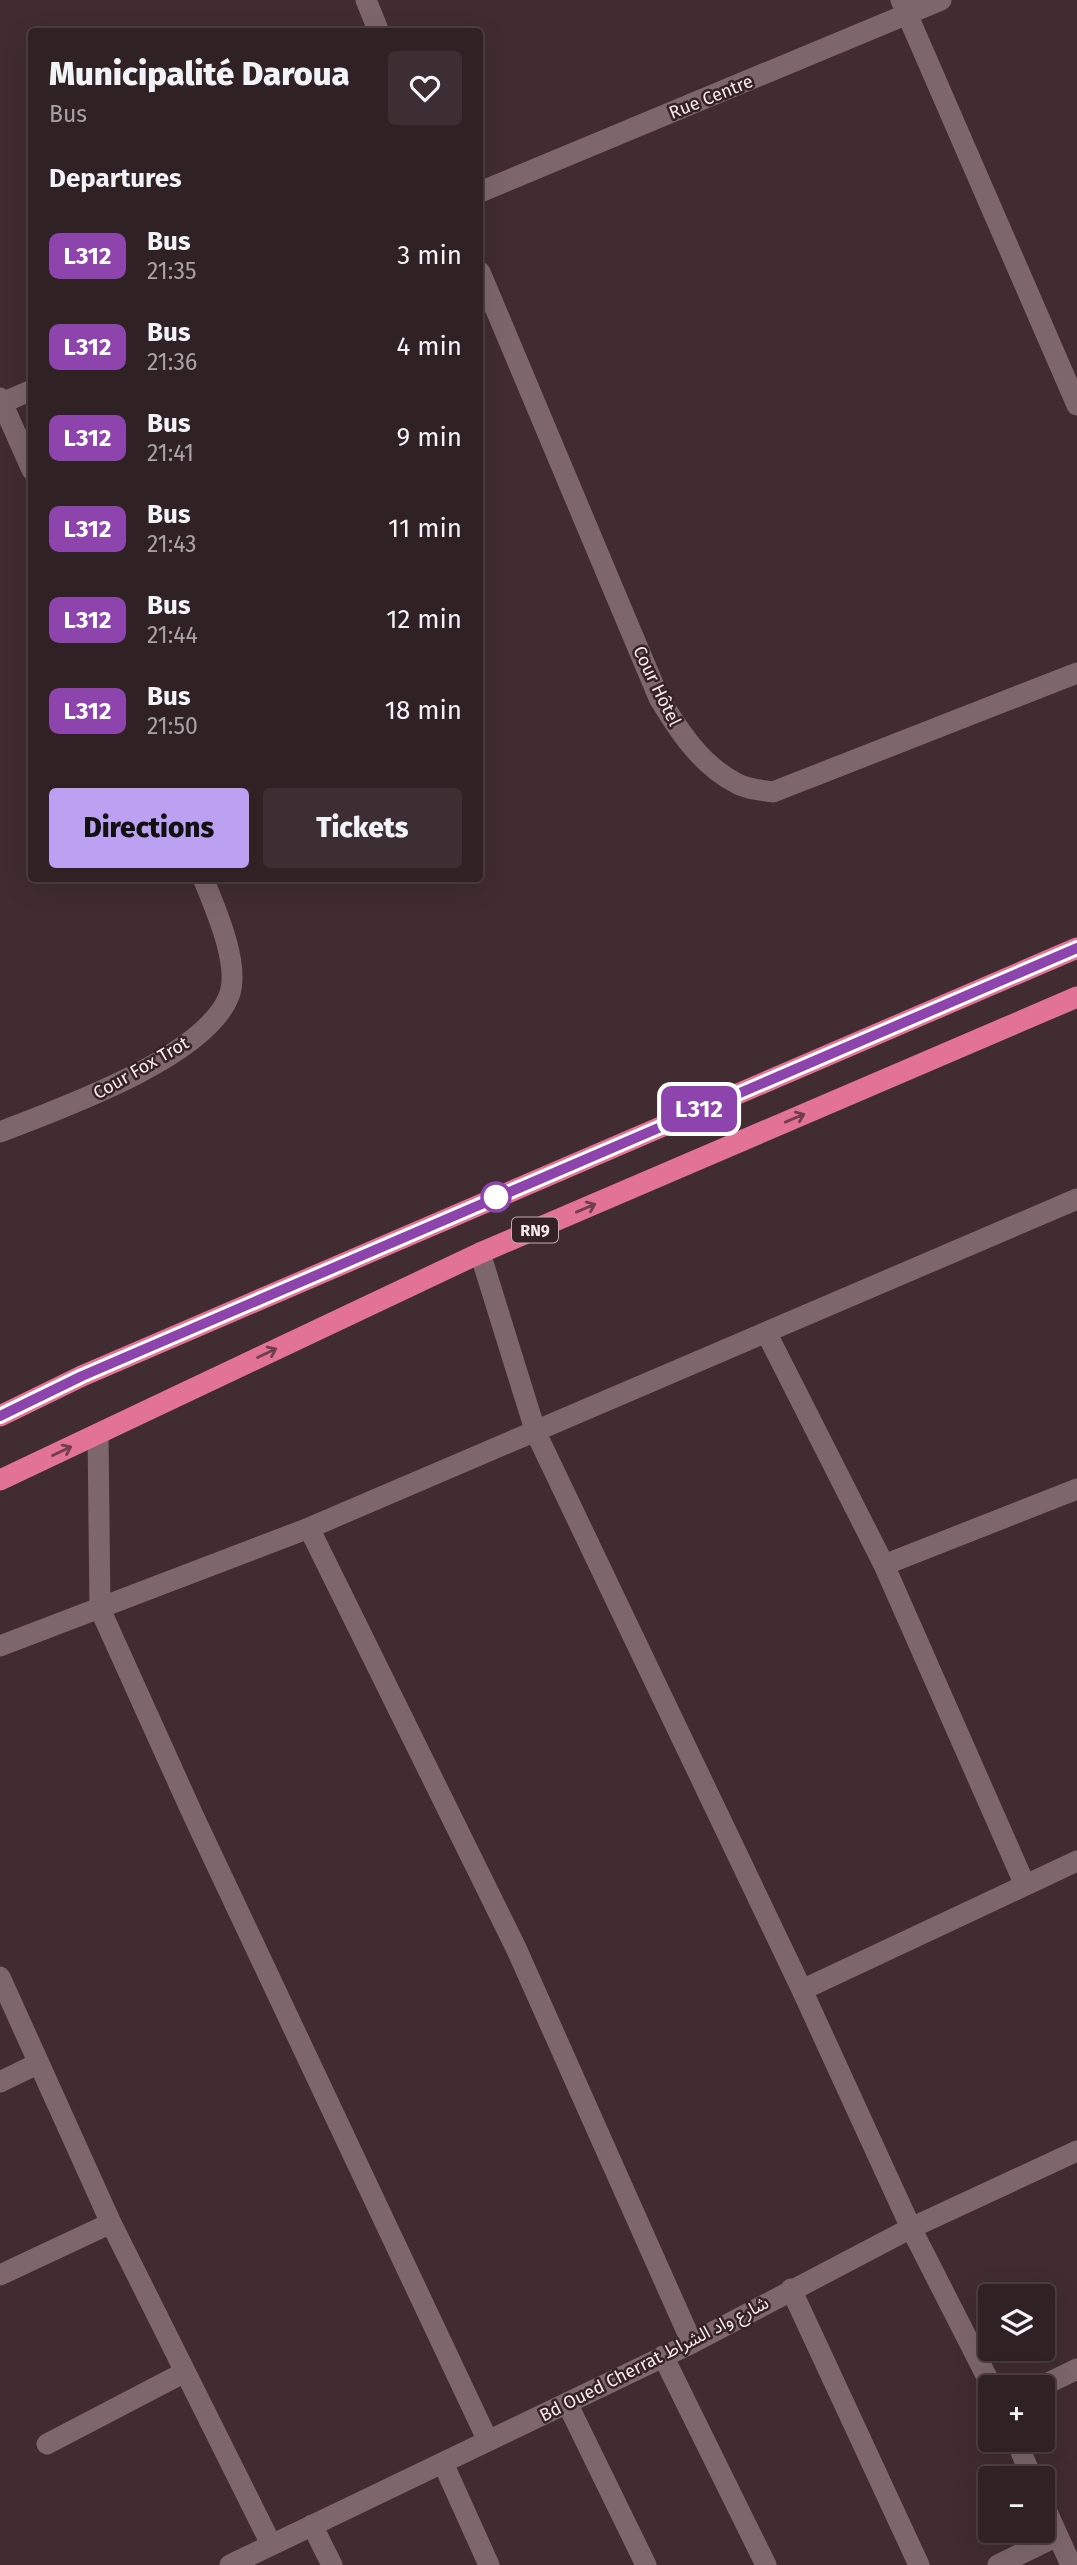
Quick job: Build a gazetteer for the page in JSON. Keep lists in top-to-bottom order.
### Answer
{
  "streets": {
    "highway": ["RN9"],
    "street": [
      "Rue Centre",
      "Cour Hôtel",
      "Cour Fox Trot",
      "Bd Oued Cherrat شارع واد الشراط"
    ]
  },
  "lines": ["bus line L312"],
  "page": {
    "on_map": "L312",
    "heading": [
      ["Municipalité Daroua", "Bus"],
      "Departures"
    ],
    "list": [
      {
        "mark": "L312",
        "name": "Bus",
        "note": "21:35",
        "value": "3 min"
      },
      {
        "mark": "L312",
        "name": "Bus",
        "note": "21:36",
        "value": "4 min"
      },
      {
        "mark": "L312",
        "name": "Bus",
        "note": "21:41",
        "value": "9 min"
      },
      {
        "mark": "L312",
        "name": "Bus",
        "note": "21:43",
        "value": "11 min"
      },
      {
        "mark": "L312",
        "name": "Bus",
        "note": "21:44",
        "value": "12 min"
      },
      {
        "mark": "L312",
        "name": "Bus",
        "note": "21:50",
        "value": "18 min"
      }
    ],
    "buttons": ["Directions", "Tickets"],
    "map_buttons": ["+", "−"]
  }
}
